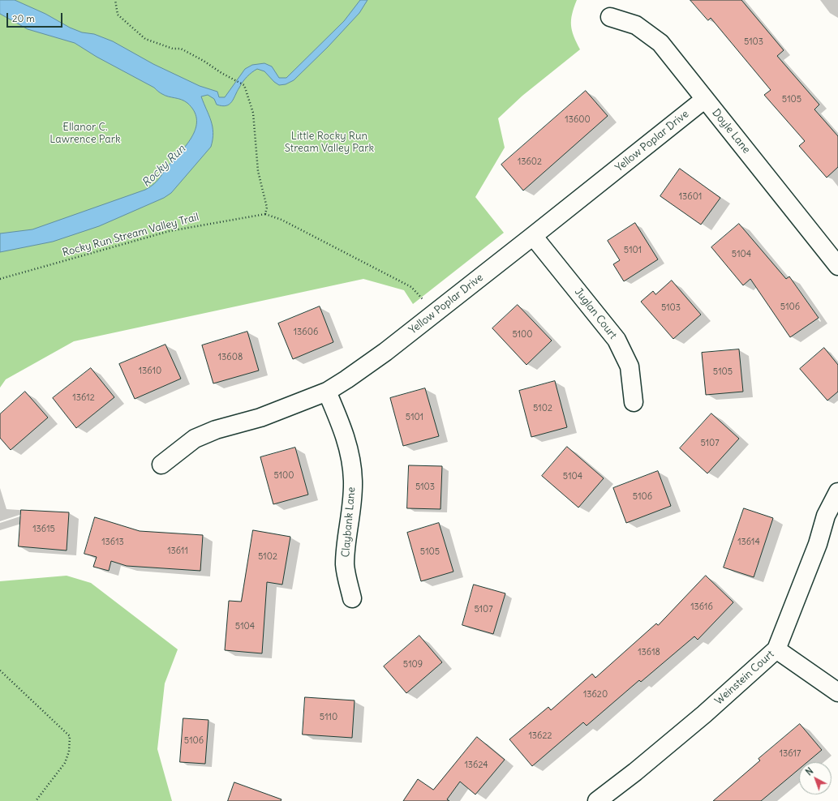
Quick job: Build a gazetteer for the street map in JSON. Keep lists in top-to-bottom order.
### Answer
{
  "streets": {
    "street": [
      "Doyle Lane",
      "Yellow Poplar Drive",
      "Juglan Court",
      "Claybank Lane",
      "Weinstein Court"
    ],
    "path": ["Rocky Run Stream Valley Trail"]
  },
  "crossings": [
    ["Doyle Lane", "Yellow Poplar Drive"],
    ["Yellow Poplar Drive", "Juglan Court"],
    ["Yellow Poplar Drive", "Claybank Lane"]
  ],
  "water": ["Rocky Run"],
  "parks": ["Ellanor C. Lawrence Park", "Little Rocky Run Stream Valley Park"],
  "house_numbers": [
    "5103",
    "5105",
    "13600",
    "13602",
    "13601",
    "5101",
    "5104",
    "5106",
    "5103",
    "13606",
    "5100",
    "13608",
    "13610",
    "5105",
    "13612",
    "5102",
    "5101",
    "5107",
    "5100",
    "5104",
    "5103",
    "5106",
    "13615",
    "13613",
    "13614",
    "13611",
    "5105",
    "5102",
    "13616",
    "5107",
    "5104",
    "13618",
    "5109",
    "13620",
    "5110",
    "13622",
    "5106",
    "13617",
    "13624"
  ],
  "scale_bar": "20 m",
  "north": "top left"
}
